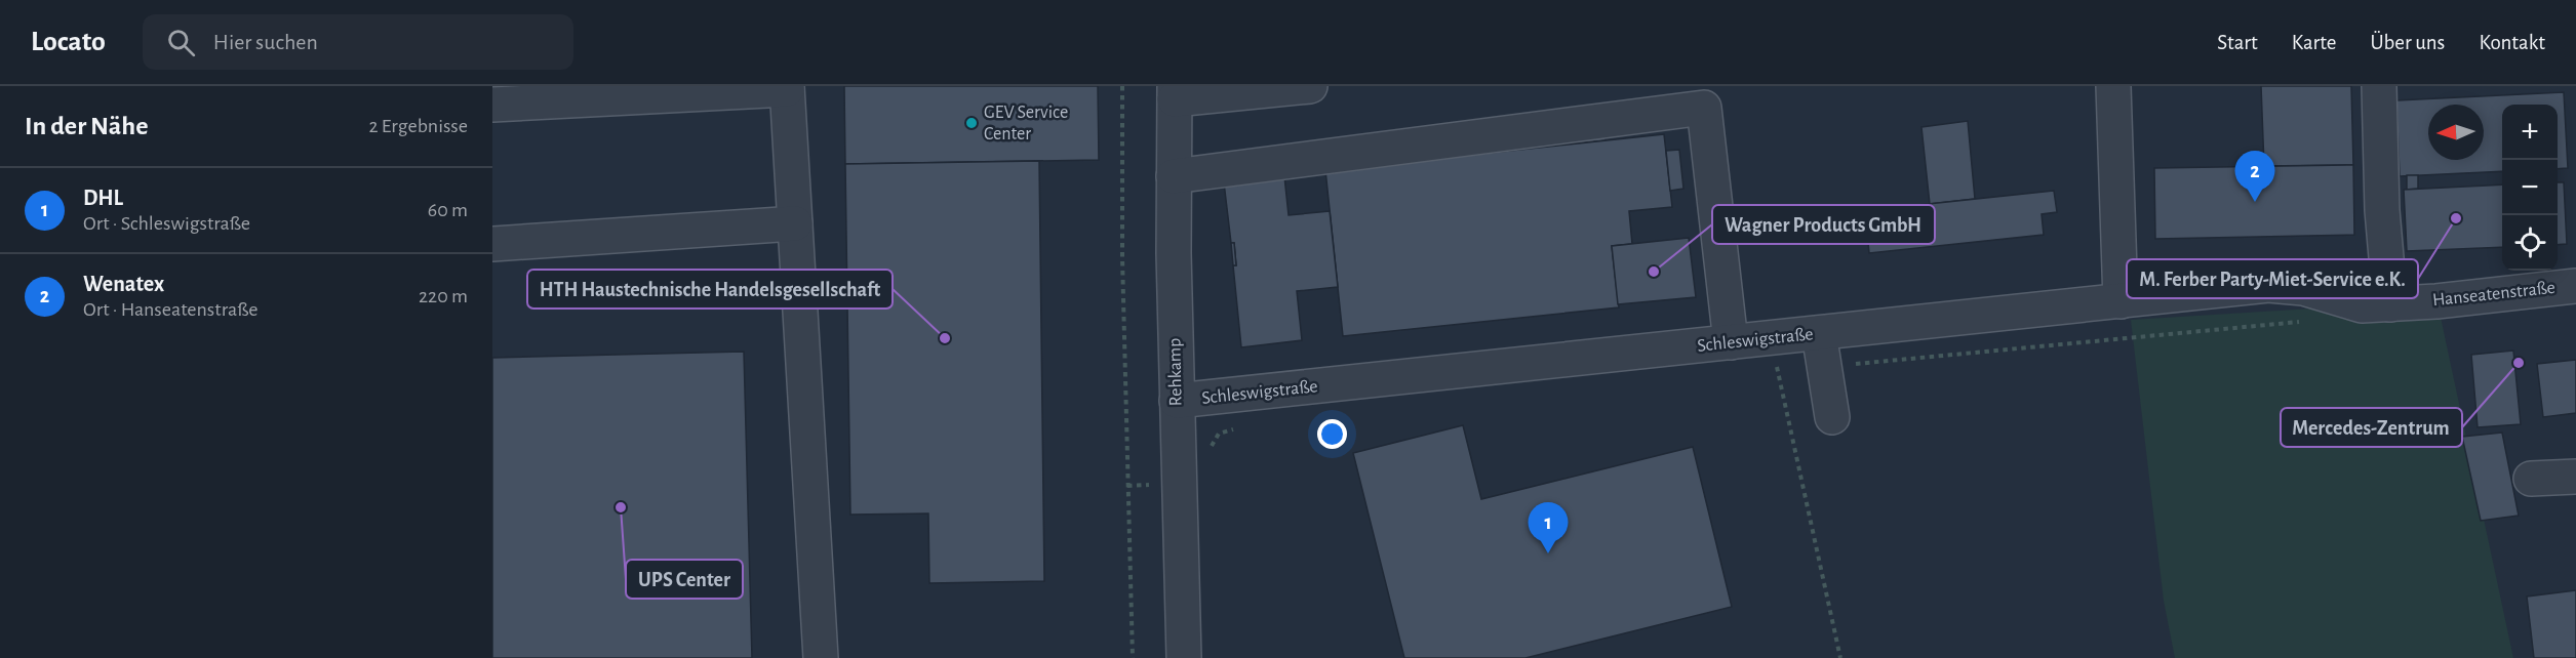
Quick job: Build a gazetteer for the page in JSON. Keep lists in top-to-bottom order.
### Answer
{
  "streets": {
    "street": ["Hanseatenstraße", "Schleswigstraße", "Rehkamp"]
  },
  "crossings": [
    ["Hanseatenstraße", "Schleswigstraße"],
    ["Schleswigstraße", "Rehkamp"]
  ],
  "places": [
    "GEV Service Center",
    "M. Ferber Party-Miet-Service e.K.",
    "Wagner Products GmbH",
    "HTH Haustechnische Handelsgesellschaft",
    "Mercedes-Zentrum",
    "UPS Center"
  ],
  "north": "left",
  "page": {
    "header": "Locato",
    "search": "Hier suchen",
    "nav": [
      "Start",
      "Karte",
      "Über uns",
      "Kontakt"
    ],
    "heading": ["In der Nähe", "2 Ergebnisse"],
    "map_buttons": ["+", "−"],
    "pins": ["2", "1"],
    "list": [
      {
        "mark": "1",
        "name": "DHL",
        "note": "Ort · Schleswigstraße",
        "value": "60 m"
      },
      {
        "mark": "2",
        "name": "Wenatex",
        "note": "Ort · Hanseatenstraße",
        "value": "220 m"
      }
    ]
  }
}
